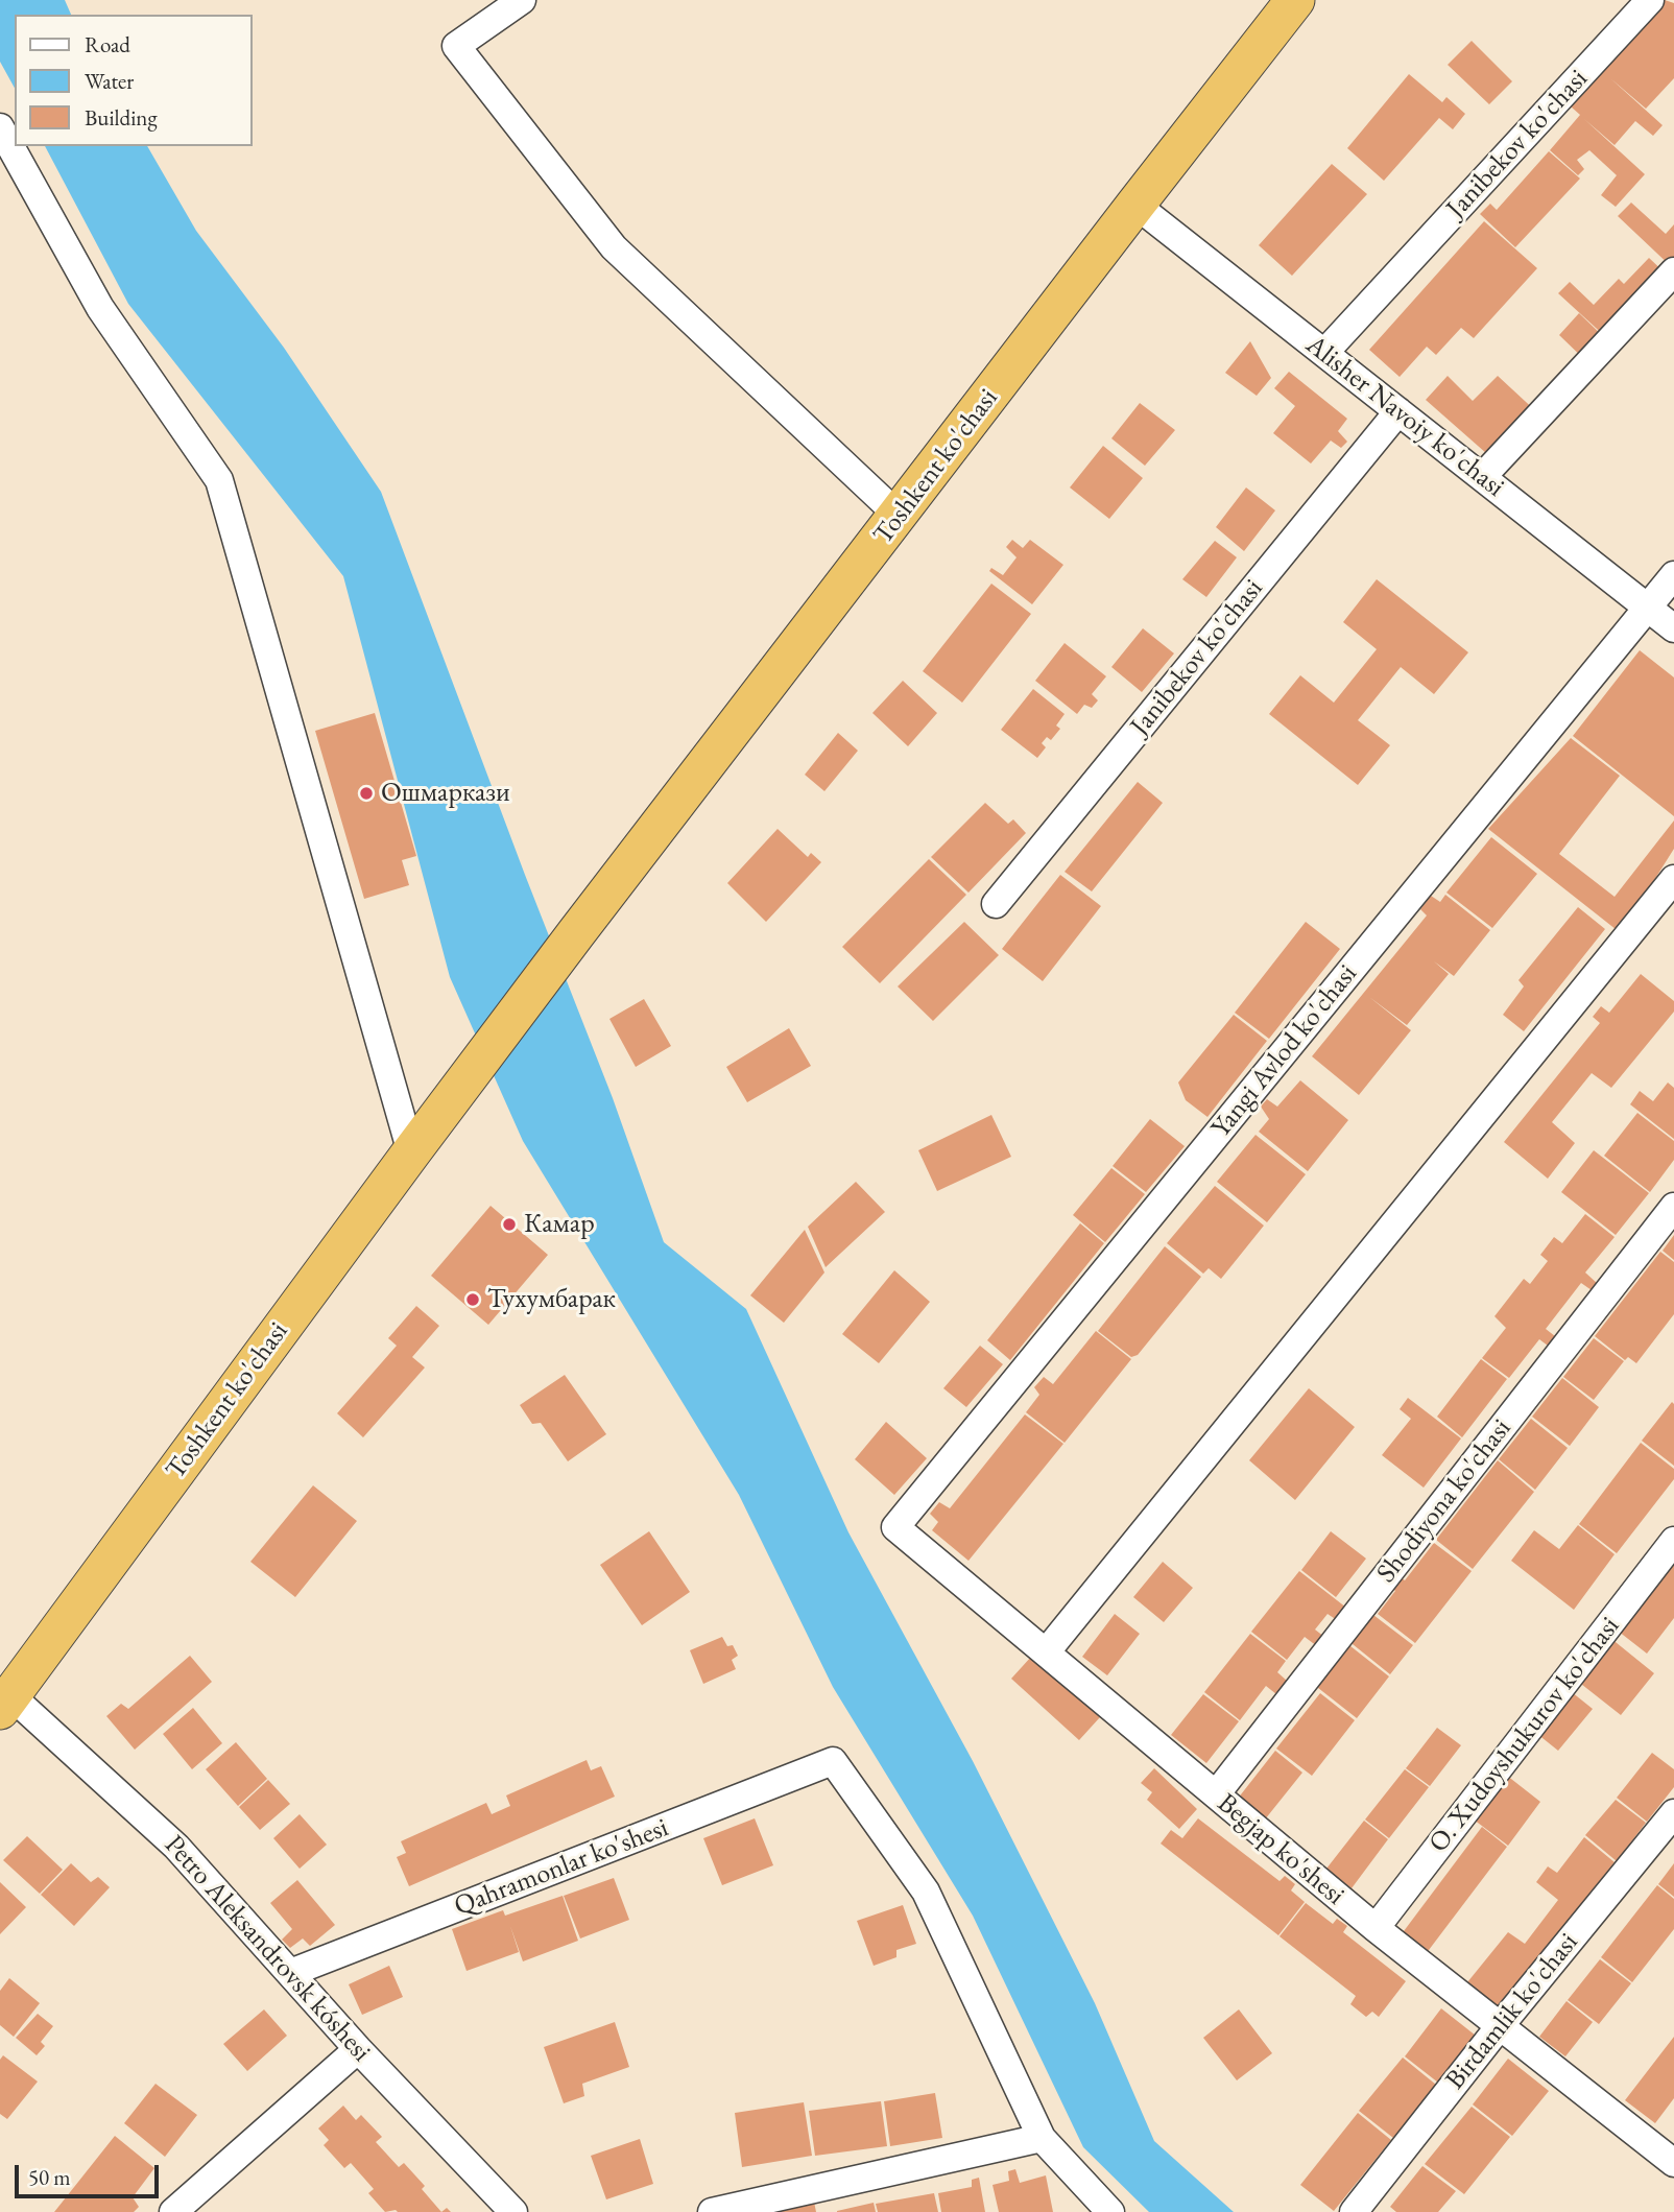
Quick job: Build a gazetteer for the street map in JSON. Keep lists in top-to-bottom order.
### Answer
{
  "streets": {
    "highway": ["Toshkent ko'chasi"],
    "street": [
      "Janibekov ko'chasi",
      "Alisher Navoiy ko'chasi",
      "Yangi Avlod ko'chasi",
      "Shodiyona ko'chasi",
      "O. Xudoyshukurov ko'chasi",
      "Begjap ko'shesi",
      "Qahramonlar ko'shesi",
      "Petro Aleksandrovsk kóshesi",
      "Birdamlik ko'chasi"
    ]
  },
  "crossings": [
    ["Janibekov ko'chasi", "Alisher Navoiy ko'chasi"],
    ["Alisher Navoiy ko'chasi", "Toshkent ko'chasi"],
    ["Alisher Navoiy ko'chasi", "Yangi Avlod ko'chasi"],
    ["Toshkent ko'chasi", "Petro Aleksandrovsk kóshesi"],
    ["Yangi Avlod ko'chasi", "Begjap ko'shesi"],
    ["Shodiyona ko'chasi", "Begjap ko'shesi"],
    ["O. Xudoyshukurov ko'chasi", "Begjap ko'shesi"],
    ["Begjap ko'shesi", "Birdamlik ko'chasi"],
    ["Qahramonlar ko'shesi", "Petro Aleksandrovsk kóshesi"]
  ],
  "places": ["Ошмаркази", "Камар", "Тухумбарак"],
  "legend": ["Road", "Water", "Building"],
  "scale_bar": "50 m"
}
